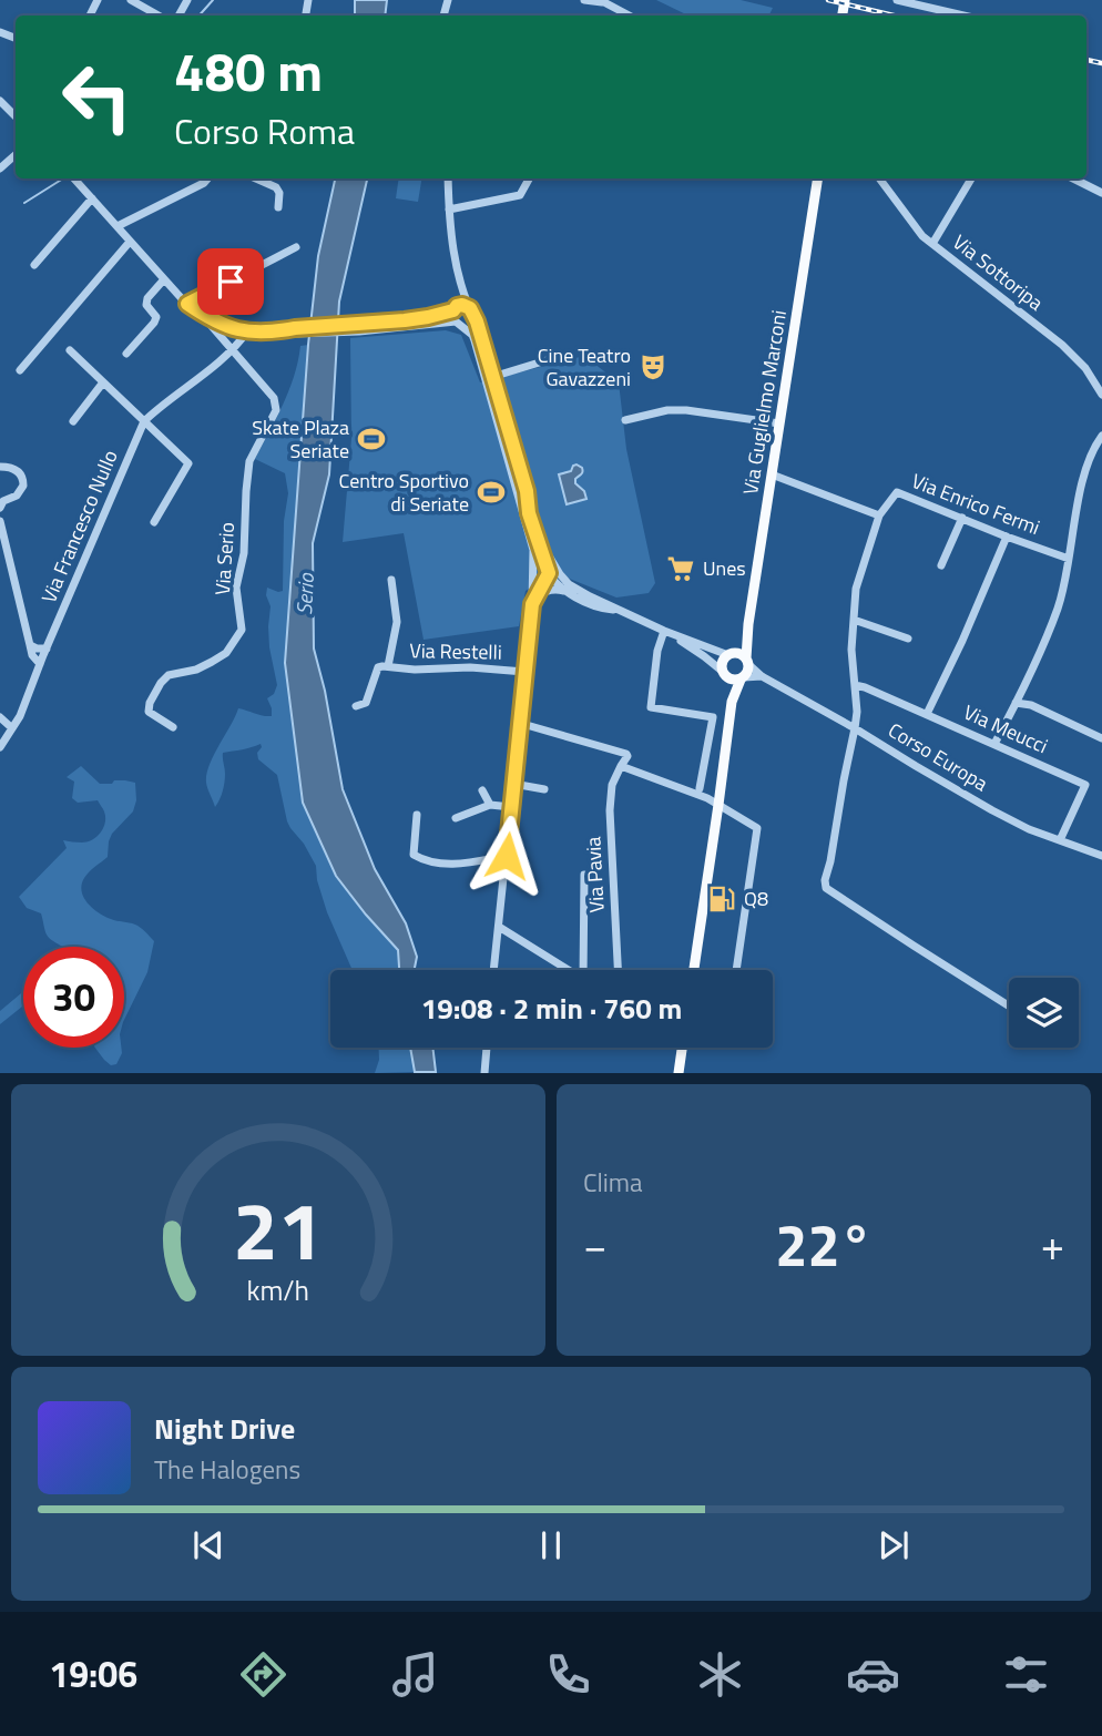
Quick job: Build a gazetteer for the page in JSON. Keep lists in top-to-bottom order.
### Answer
{
  "streets": {
    "main road": ["Via Guglielmo Marconi", "Corso Europa"],
    "street": [
      "Via Sottoripa",
      "Via Enrico Fermi",
      "Via Francesco Nullo",
      "Via Serio",
      "Via Restelli",
      "Via Meucci",
      "Via Pavia"
    ]
  },
  "crossings": [
    ["Via Guglielmo Marconi", "Corso Europa"],
    ["Via Francesco Nullo", "Via Serio"],
    ["Via Meucci", "Corso Europa"]
  ],
  "water": ["Serio"],
  "places": {
    "theatre": ["Cine Teatro Gavazzeni"],
    "sports": ["Skate Plaza Seriate", "Centro Sportivo di Seriate"],
    "supermarket": ["Unes"],
    "fuel station": ["Q8"]
  },
  "page": {
    "turn": ["480 m", "Corso Roma"],
    "limit": "30",
    "trip": "19:08 · 2 min · 760 m",
    "tile": "Clima",
    "heat": ["−", "22°", "+"],
    "song": ["Night Drive", "The Halogens"],
    "tabs": "19:06",
    "gauge": ["21", "km/h"]
  }
}
